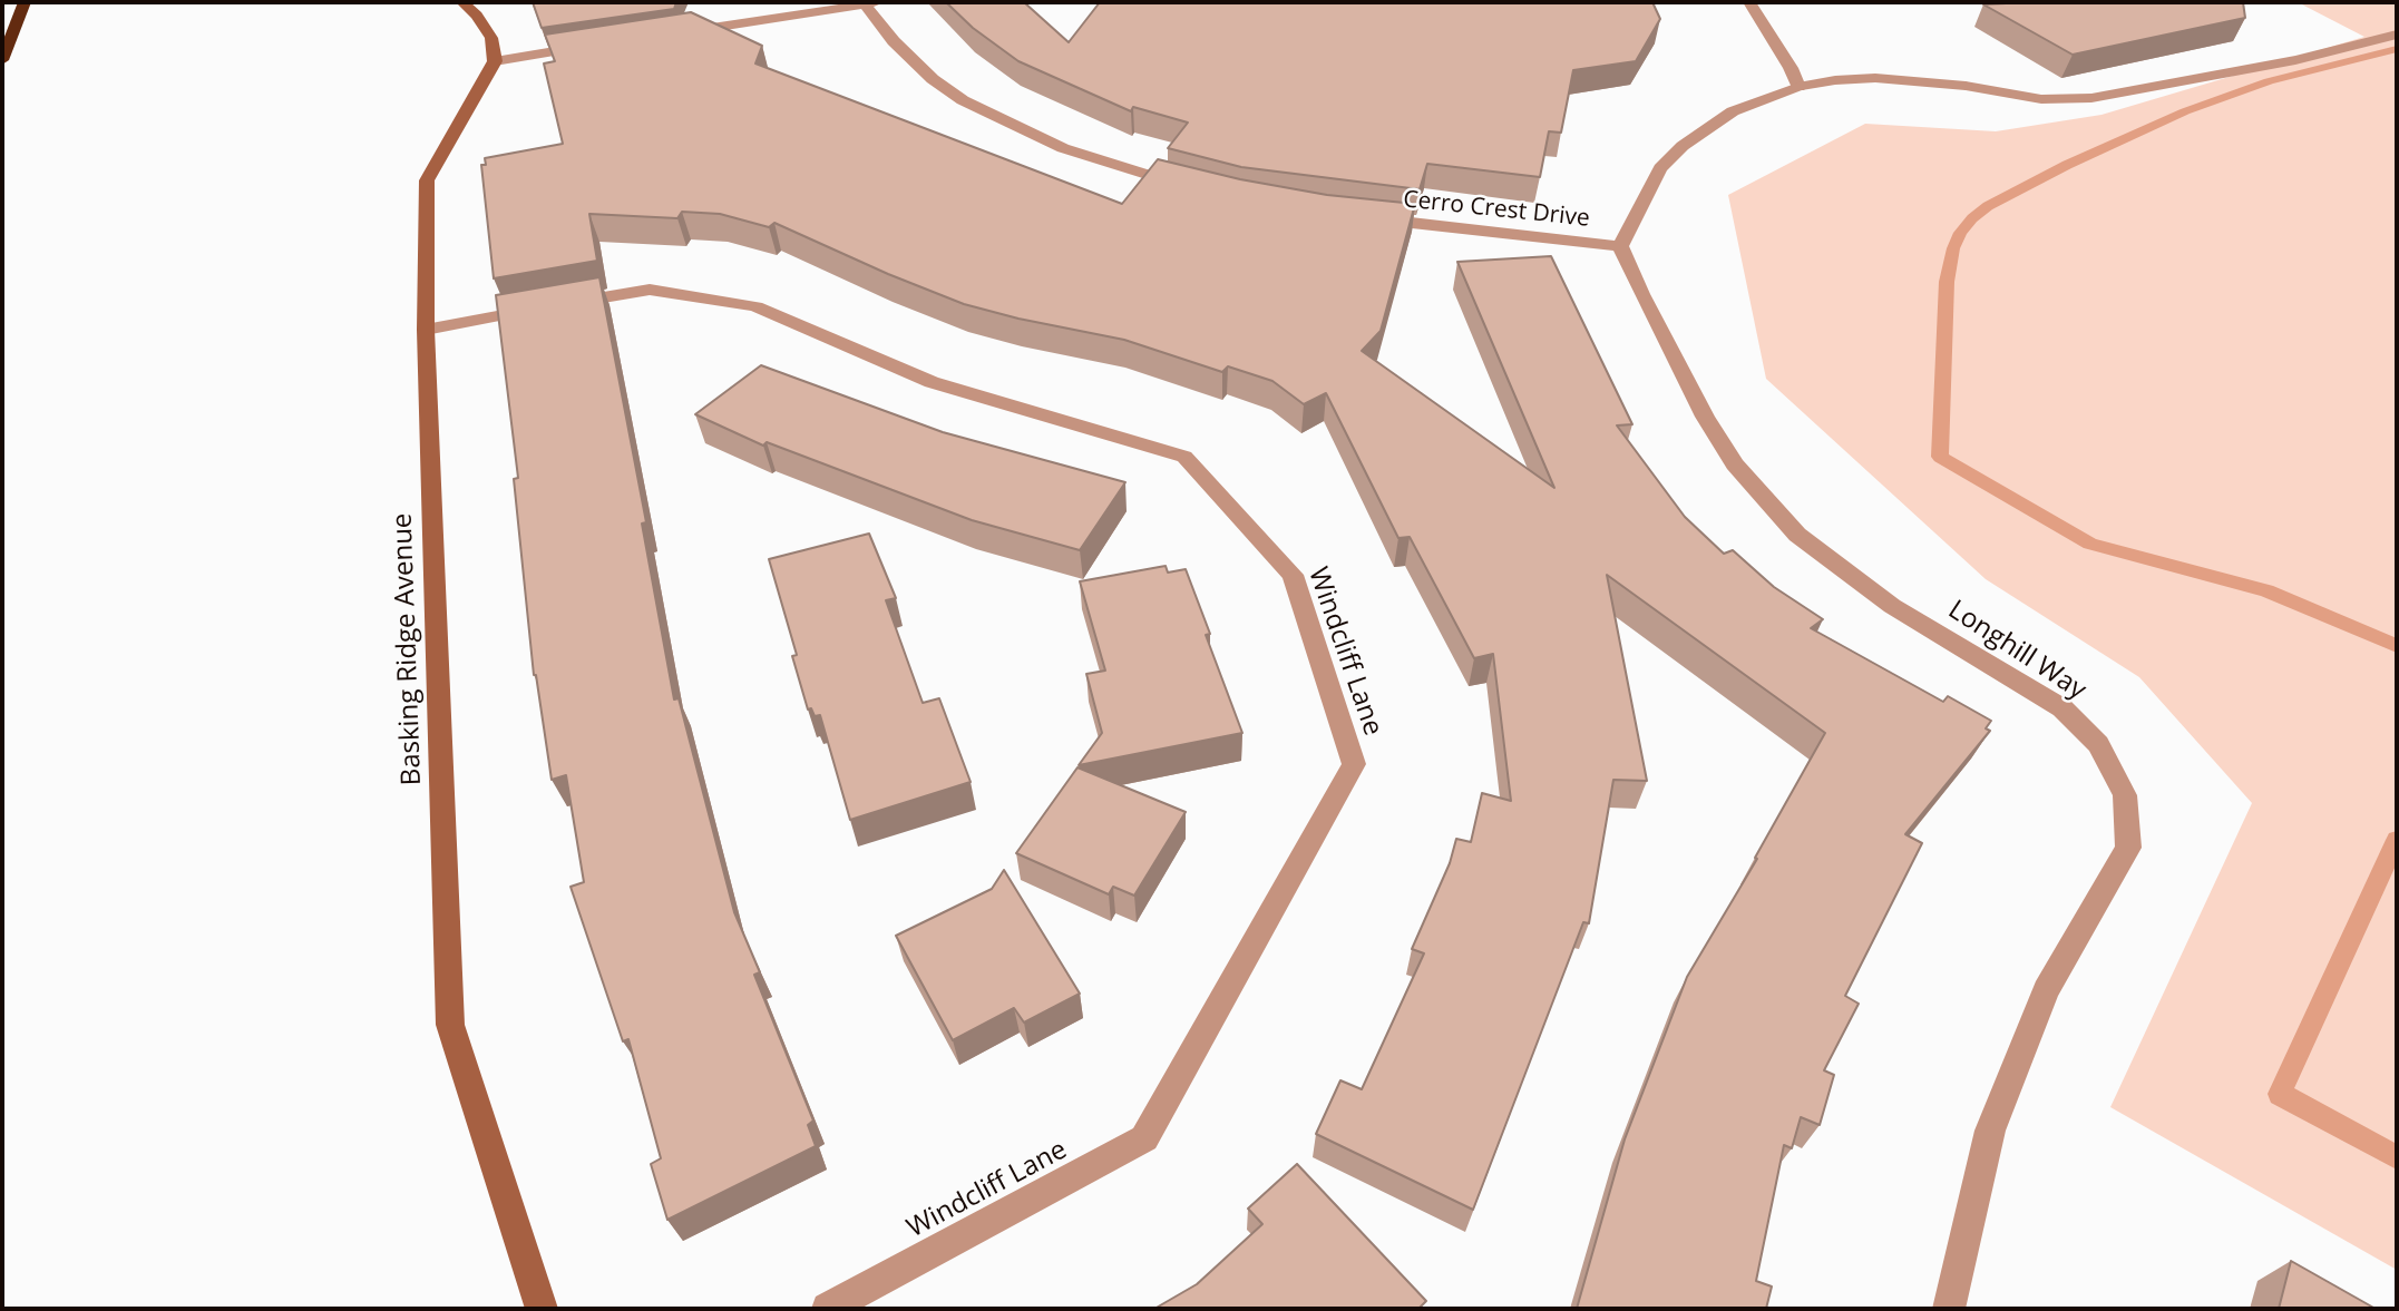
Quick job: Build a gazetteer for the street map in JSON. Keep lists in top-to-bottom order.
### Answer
{
  "streets": {
    "street": [
      "Cerro Crest Drive",
      "Basking Ridge Avenue",
      "Longhill Way",
      "Windcliff Lane"
    ]
  },
  "crossings": [
    ["Cerro Crest Drive", "Longhill Way"],
    ["Basking Ridge Avenue", "Windcliff Lane"]
  ]
}
